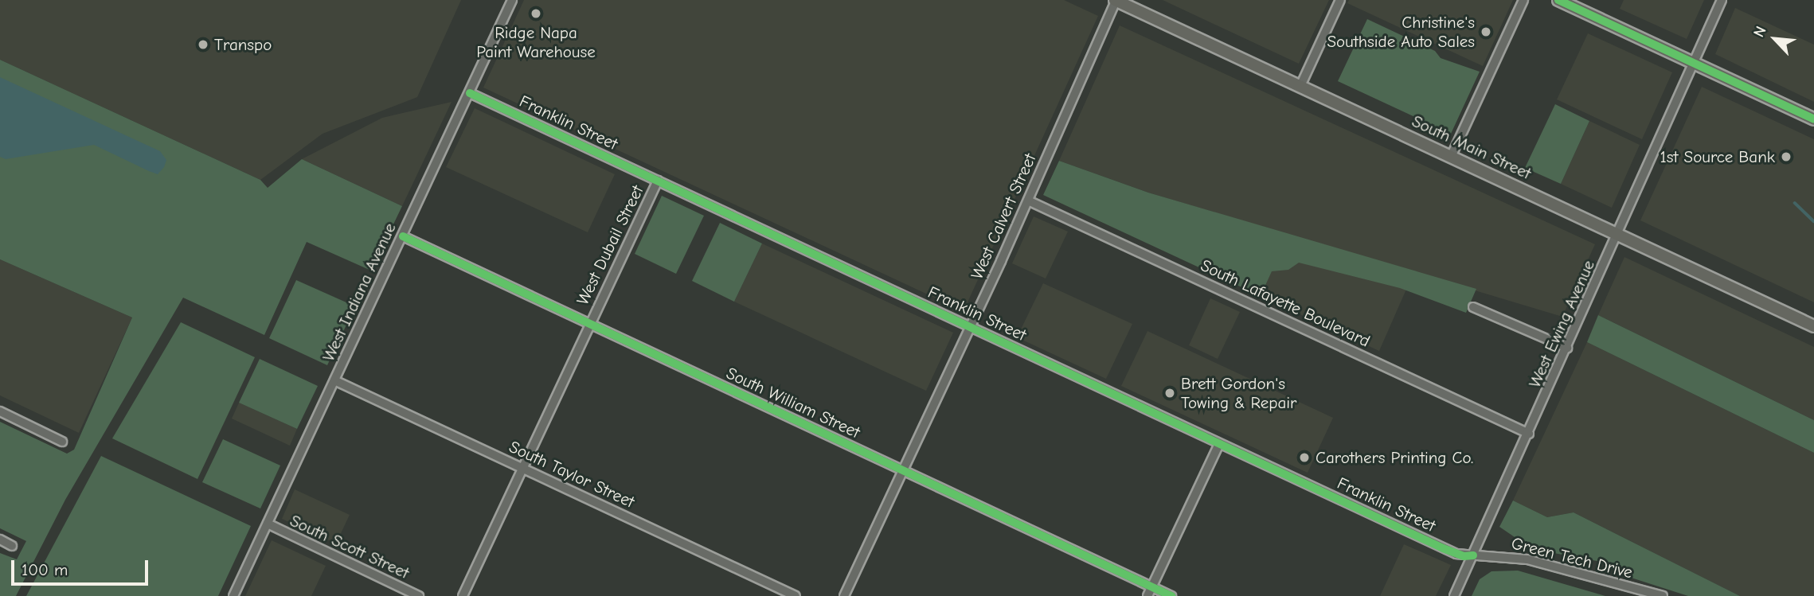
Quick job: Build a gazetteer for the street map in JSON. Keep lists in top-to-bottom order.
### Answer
{
  "streets": {
    "main road": ["South Main Street"],
    "street": [
      "Franklin Street",
      "West Calvert Street",
      "West Dubail Street",
      "West Indiana Avenue",
      "South Lafayette Boulevard",
      "West Ewing Avenue",
      "South William Street",
      "South Taylor Street",
      "South Scott Street",
      "Green Tech Drive"
    ]
  },
  "crossings": [
    ["Franklin Street", "West Calvert Street"],
    ["Franklin Street", "West Dubail Street"],
    ["Franklin Street", "West Indiana Avenue"],
    ["Franklin Street", "West Ewing Avenue"],
    ["Franklin Street", "Green Tech Drive"],
    ["South Main Street", "West Calvert Street"],
    ["South Main Street", "West Ewing Avenue"],
    ["West Calvert Street", "South Lafayette Boulevard"],
    ["West Calvert Street", "South William Street"],
    ["West Dubail Street", "South William Street"],
    ["West Dubail Street", "South Taylor Street"],
    ["West Indiana Avenue", "South William Street"],
    ["West Indiana Avenue", "South Taylor Street"],
    ["West Indiana Avenue", "South Scott Street"],
    ["South Lafayette Boulevard", "West Ewing Avenue"],
    ["West Ewing Avenue", "Green Tech Drive"]
  ],
  "places": [
    "Ridge Napa Paint Warehouse",
    "Christine's Southside Auto Sales",
    "Transpo",
    "1st Source Bank",
    "Brett Gordon's Towing & Repair",
    "Carothers Printing Co."
  ],
  "scale_bar": "100 m",
  "north": "top left"
}
